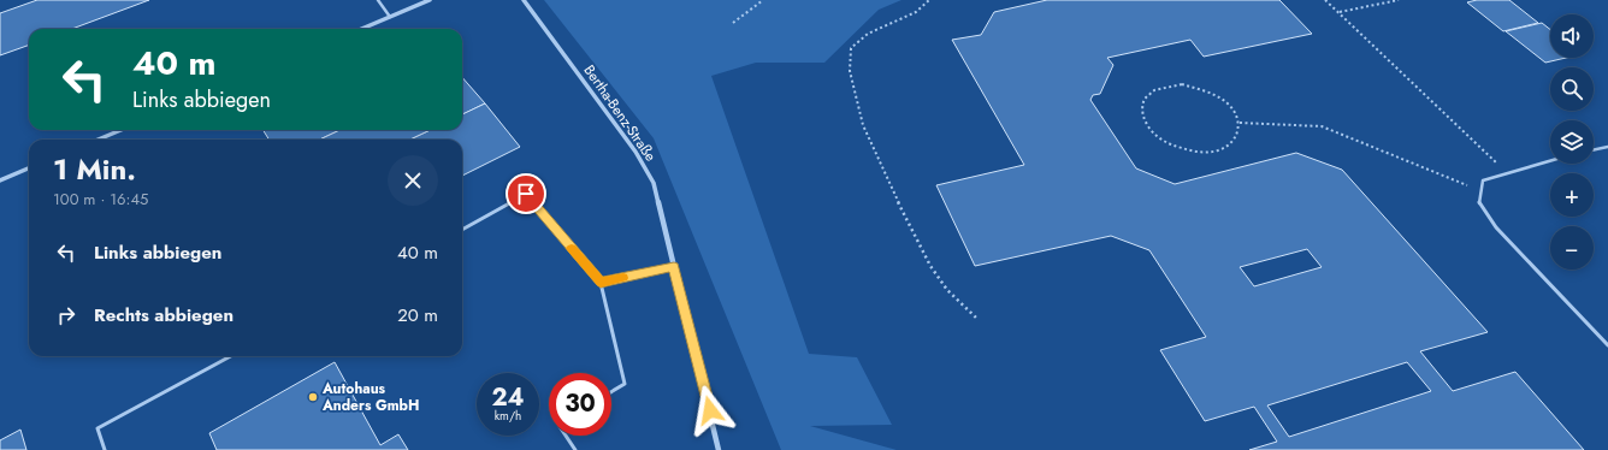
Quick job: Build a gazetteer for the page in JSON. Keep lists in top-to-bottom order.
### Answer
{
  "streets": {
    "street": ["Bertha-Benz-Straße"]
  },
  "places": ["Autohaus Anders GmbH"],
  "page": {
    "map_buttons": ["+", "−"],
    "turn": ["40 m", "Links abbiegen"],
    "heading": ["1 Min.", "100 m · 16:45"],
    "list": [
      {
        "name": "Links abbiegen",
        "value": "40 m"
      },
      {
        "name": "Rechts abbiegen",
        "value": "20 m"
      }
    ],
    "speed": "24 km/h",
    "limit": "30"
  }
}
